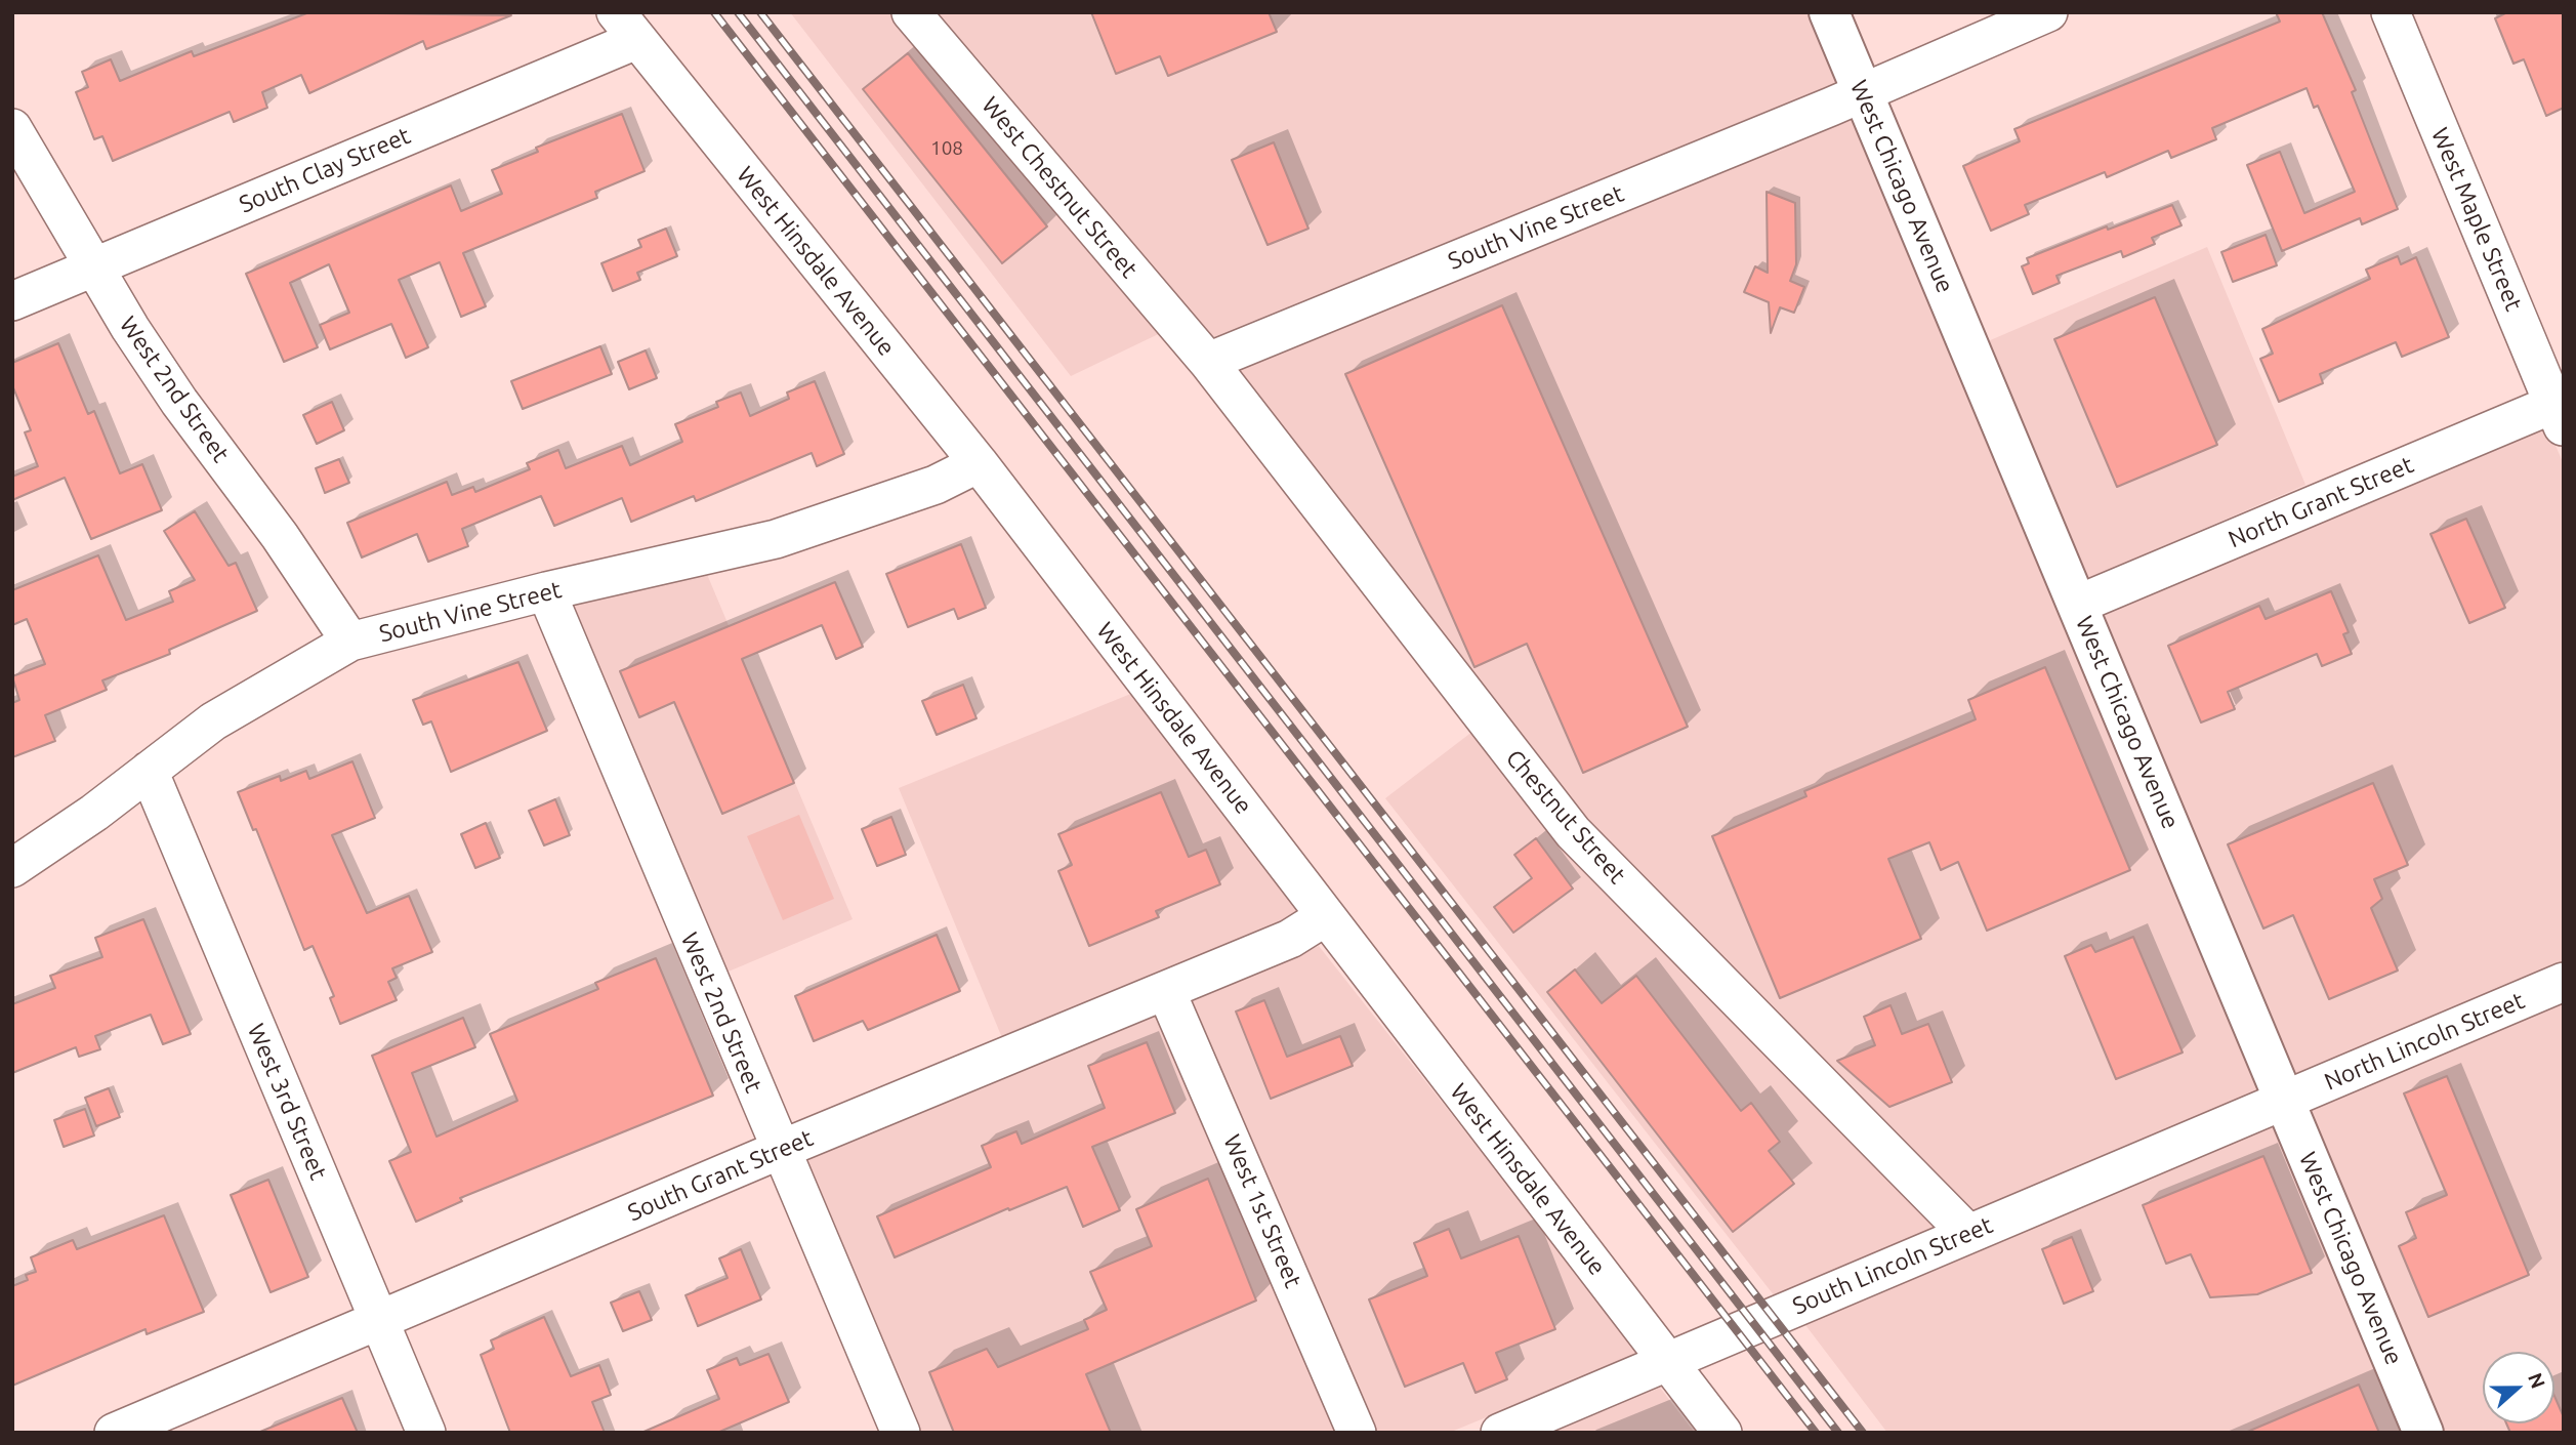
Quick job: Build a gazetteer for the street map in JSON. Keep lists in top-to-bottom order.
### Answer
{
  "streets": {
    "main road": ["West Chicago Avenue"],
    "street": [
      "South Clay Street",
      "West Chestnut Street",
      "West Maple Street",
      "South Vine Street",
      "West Hinsdale Avenue",
      "West 2nd Street",
      "North Grant Street",
      "Chestnut Street",
      "North Lincoln Street",
      "West 3rd Street",
      "South Grant Street",
      "West 1st Street",
      "South Lincoln Street"
    ]
  },
  "crossings": [
    ["South Clay Street", "West Hinsdale Avenue"],
    ["South Clay Street", "West 2nd Street"],
    ["West Chicago Avenue", "South Vine Street"],
    ["West Chicago Avenue", "North Grant Street"],
    ["West Chicago Avenue", "North Lincoln Street"],
    ["West Chicago Avenue", "South Lincoln Street"],
    ["West Chestnut Street", "South Vine Street"],
    ["West Chestnut Street", "Chestnut Street"],
    ["West Maple Street", "North Grant Street"],
    ["South Vine Street", "West Hinsdale Avenue"],
    ["South Vine Street", "West 2nd Street"],
    ["South Vine Street", "Chestnut Street"],
    ["South Vine Street", "West 3rd Street"],
    ["West Hinsdale Avenue", "South Grant Street"],
    ["West Hinsdale Avenue", "South Lincoln Street"],
    ["West 2nd Street", "South Grant Street"],
    ["Chestnut Street", "South Lincoln Street"],
    ["North Lincoln Street", "South Lincoln Street"],
    ["West 3rd Street", "South Grant Street"],
    ["South Grant Street", "West 1st Street"]
  ],
  "house_numbers": ["108"],
  "north": "right"
}
